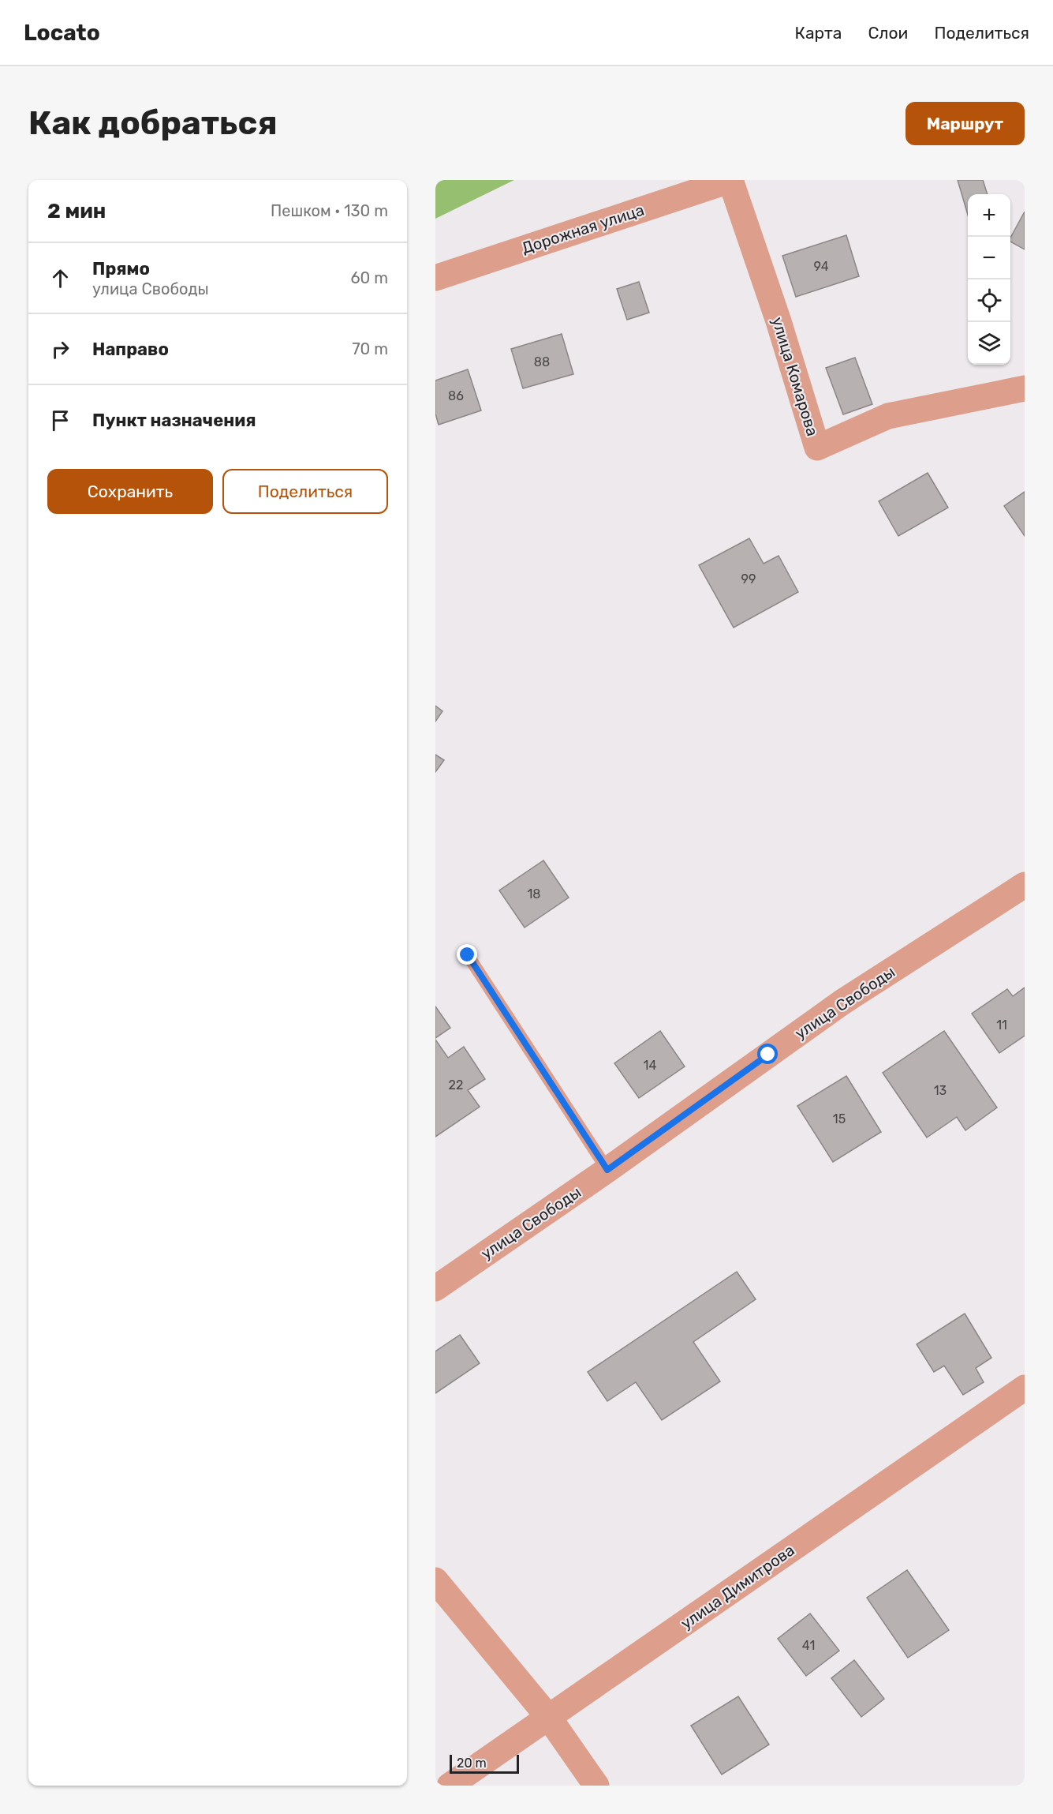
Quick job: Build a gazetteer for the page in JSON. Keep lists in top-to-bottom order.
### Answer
{
  "streets": {
    "street": [
      "Дорожная улица",
      "улица Комарова",
      "улица Свободы",
      "улица Димитрова"
    ]
  },
  "crossings": [
    ["Дорожная улица", "улица Комарова"]
  ],
  "house_numbers": [
    "94",
    "88",
    "86",
    "99",
    "18",
    "11",
    "14",
    "22",
    "13",
    "15",
    "41"
  ],
  "scale_bar": "20 m",
  "page": {
    "header": "Locato",
    "nav": ["Карта", "Слои", "Поделиться"],
    "buttons": [
      "Маршрут",
      ["Сохранить", "Поделиться"]
    ],
    "title": "Как добраться",
    "heading": ["2 мин", "Пешком · 130 m"],
    "map_buttons": ["+", "−"],
    "list": [
      ["Прямо", "улица Свободы", "60 m"],
      ["Направо", "70 m"],
      "Пункт назначения"
    ],
    "scale": "20 m"
  }
}
